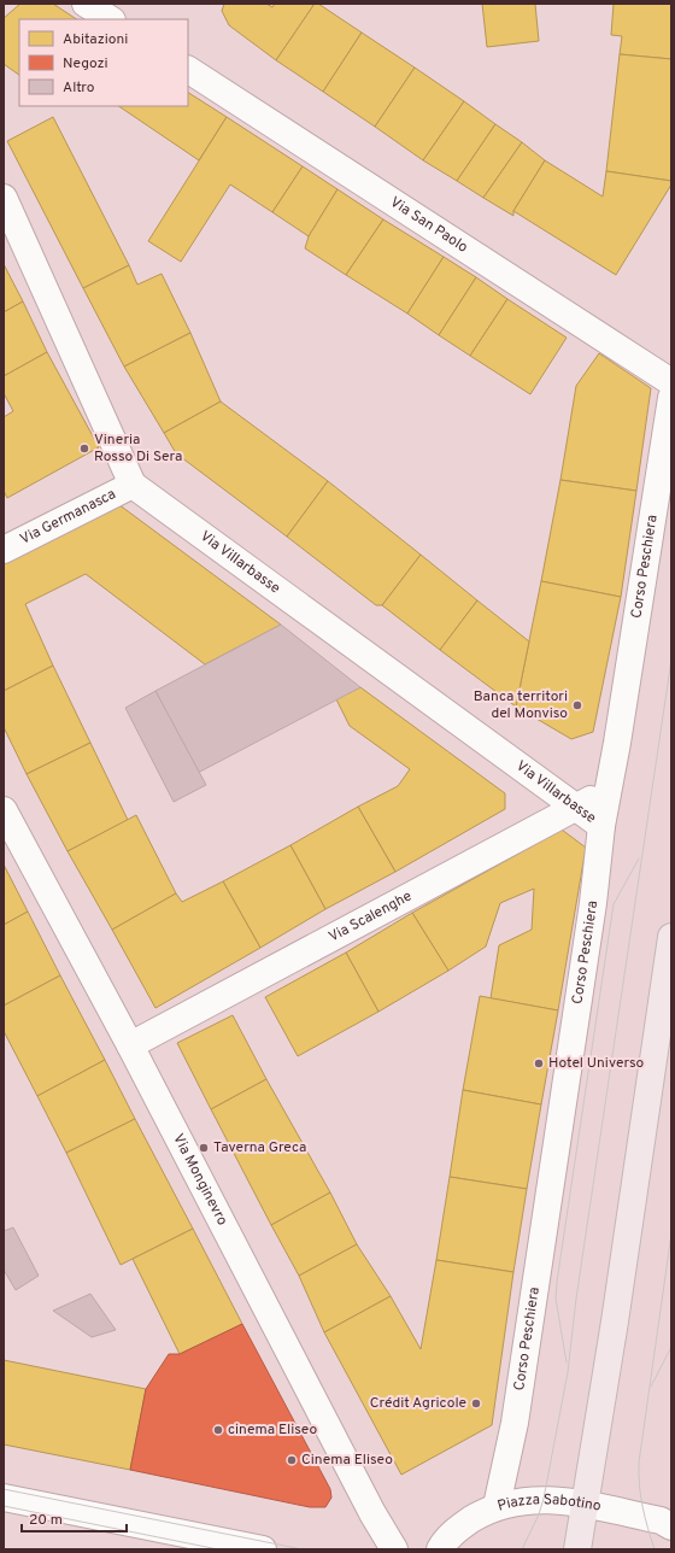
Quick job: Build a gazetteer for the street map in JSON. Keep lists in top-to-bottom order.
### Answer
{
  "streets": {
    "street": [
      "Via San Paolo",
      "Via Germanasca",
      "Via Villarbasse",
      "Corso Peschiera",
      "Via Scalenghe",
      "Via Monginevro",
      "Piazza Sabotino"
    ]
  },
  "crossings": [
    ["Via Germanasca", "Via Villarbasse"],
    ["Via Villarbasse", "Corso Peschiera"],
    ["Via Villarbasse", "Via Scalenghe"],
    ["Corso Peschiera", "Via Scalenghe"],
    ["Corso Peschiera", "Piazza Sabotino"],
    ["Via Scalenghe", "Via Monginevro"]
  ],
  "places": [
    "Vineria Rosso Di Sera",
    "Banca territori del Monviso",
    "Hotel Universo",
    "Taverna Greca",
    "Crédit Agricole",
    "cinema Eliseo",
    "Cinema Eliseo"
  ],
  "legend": ["Abitazioni", "Negozi", "Altro"],
  "scale_bar": "20 m"
}
